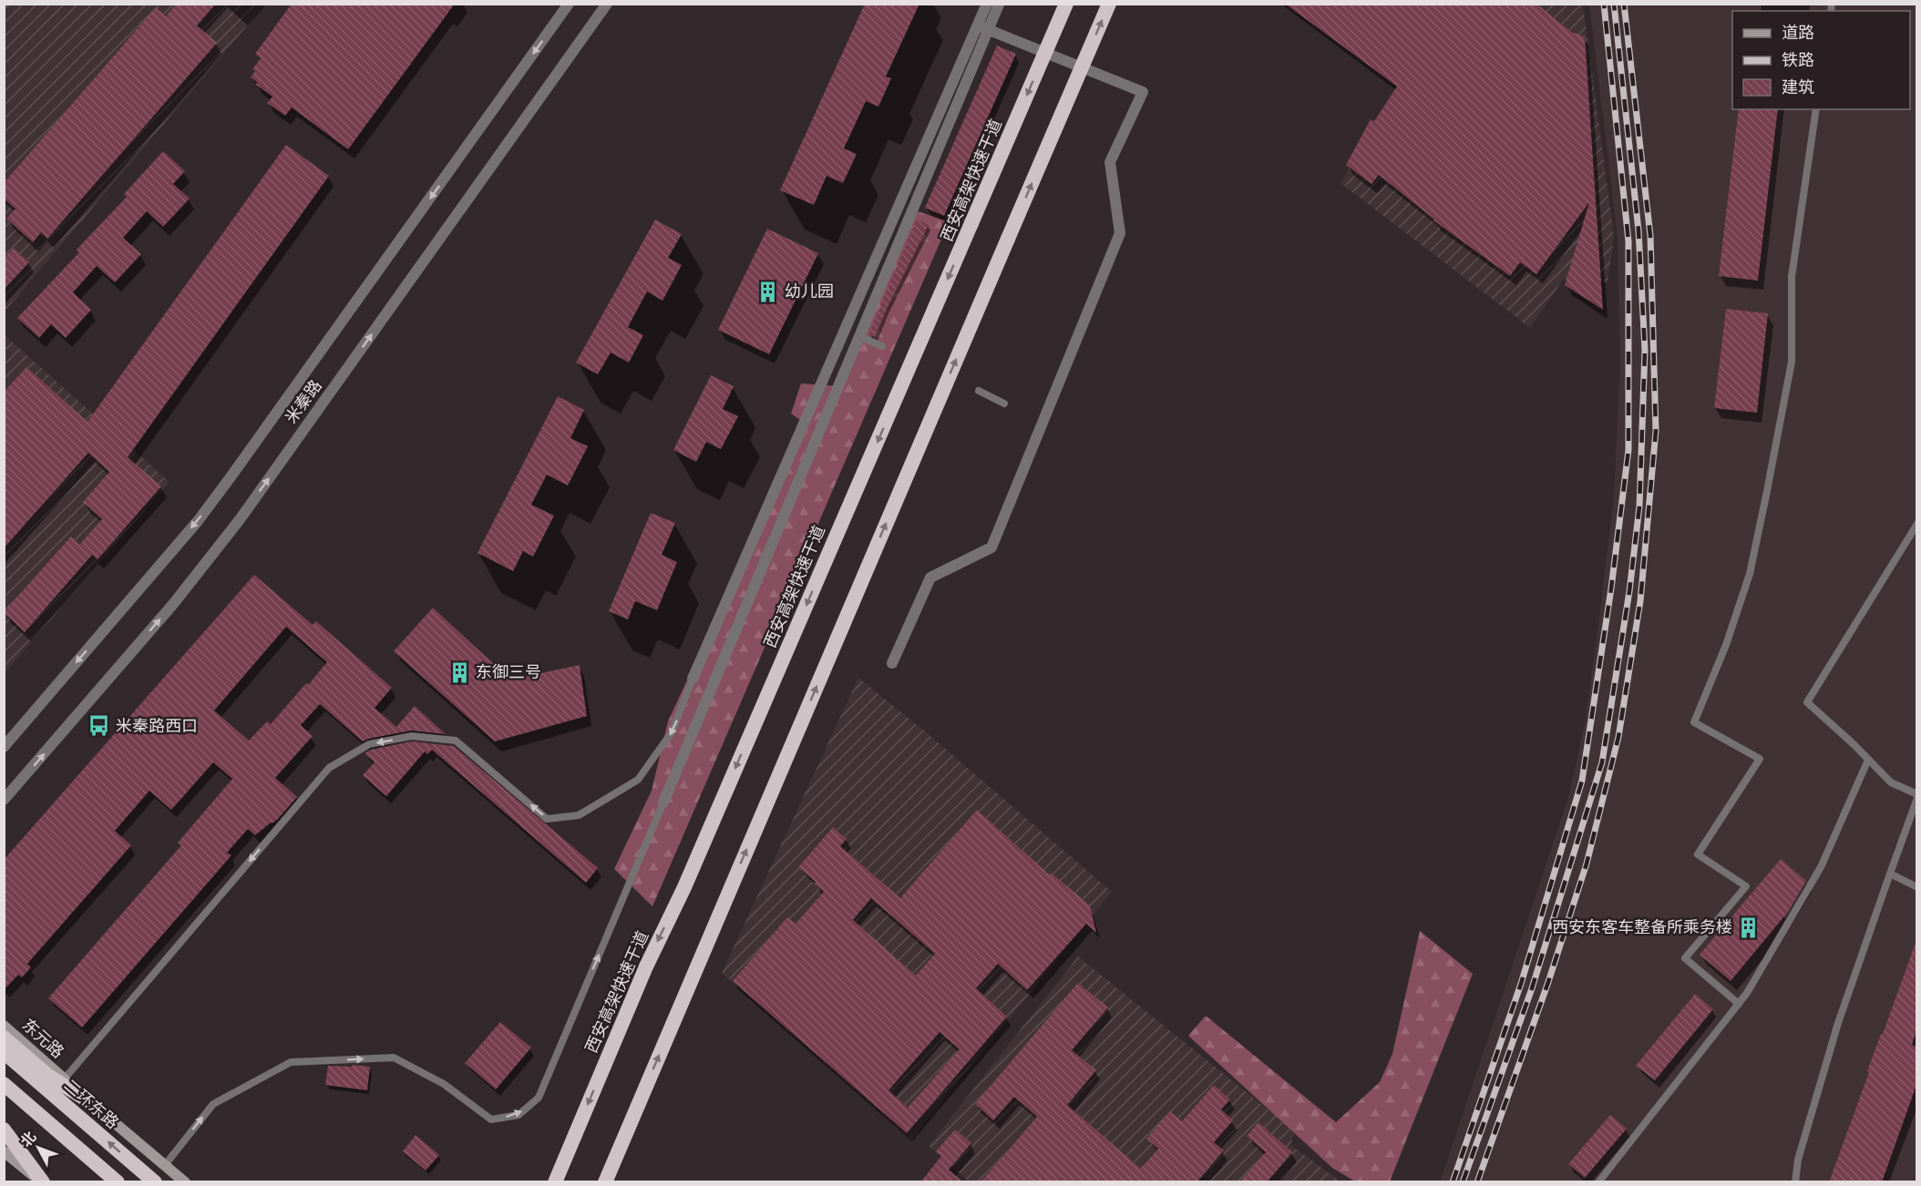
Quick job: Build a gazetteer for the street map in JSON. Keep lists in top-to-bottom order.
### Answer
{
  "streets": {
    "highway": ["西安高架快速干道", "二环东路"],
    "main road": ["东元路"],
    "street": ["米秦路"]
  },
  "places": {
    "building": ["幼儿园", "东御三号", "西安东客车整备所乘务楼"],
    "bus stop": ["米秦路西口"]
  },
  "legend": ["道路", "铁路", "建筑"],
  "north": "top left"
}
